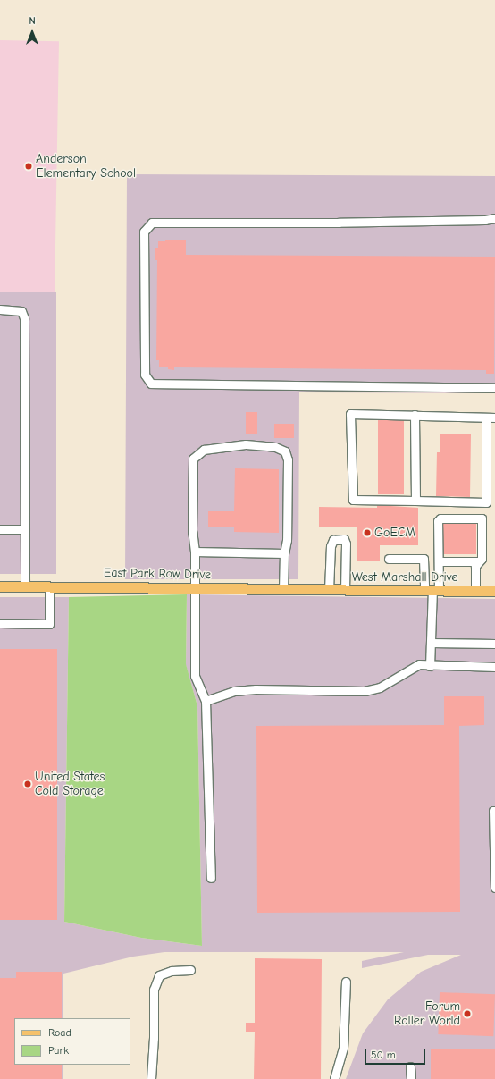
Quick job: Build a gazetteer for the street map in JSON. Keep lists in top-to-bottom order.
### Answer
{
  "streets": {
    "main road": ["East Park Row Drive", "West Marshall Drive"]
  },
  "crossings": [
    ["East Park Row Drive", "West Marshall Drive"]
  ],
  "places": [
    "Anderson Elementary School",
    "GoECM",
    "United States Cold Storage",
    "Forum Roller World"
  ],
  "legend": ["Road", "Park"],
  "scale_bar": "50 m",
  "north": "top"
}
